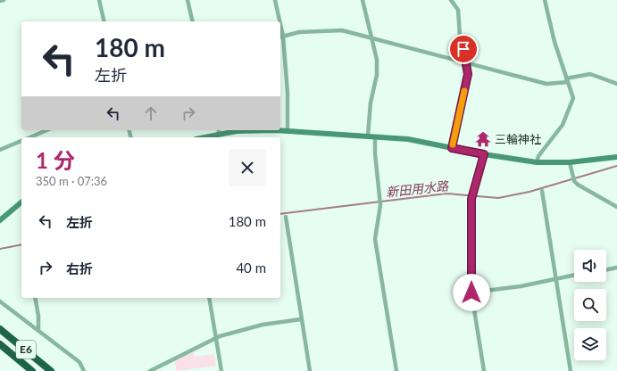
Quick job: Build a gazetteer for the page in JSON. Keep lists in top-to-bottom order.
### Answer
{
  "streets": {
    "highway": ["E6"]
  },
  "water": ["新田用水路"],
  "places": {
    "temple": ["三輪神社"]
  },
  "page": {
    "turn": ["180 m", "左折"],
    "heading": ["1 分", "350 m · 07:36"],
    "list": [
      {
        "name": "左折",
        "value": "180 m"
      },
      {
        "name": "右折",
        "value": "40 m"
      }
    ]
  }
}
